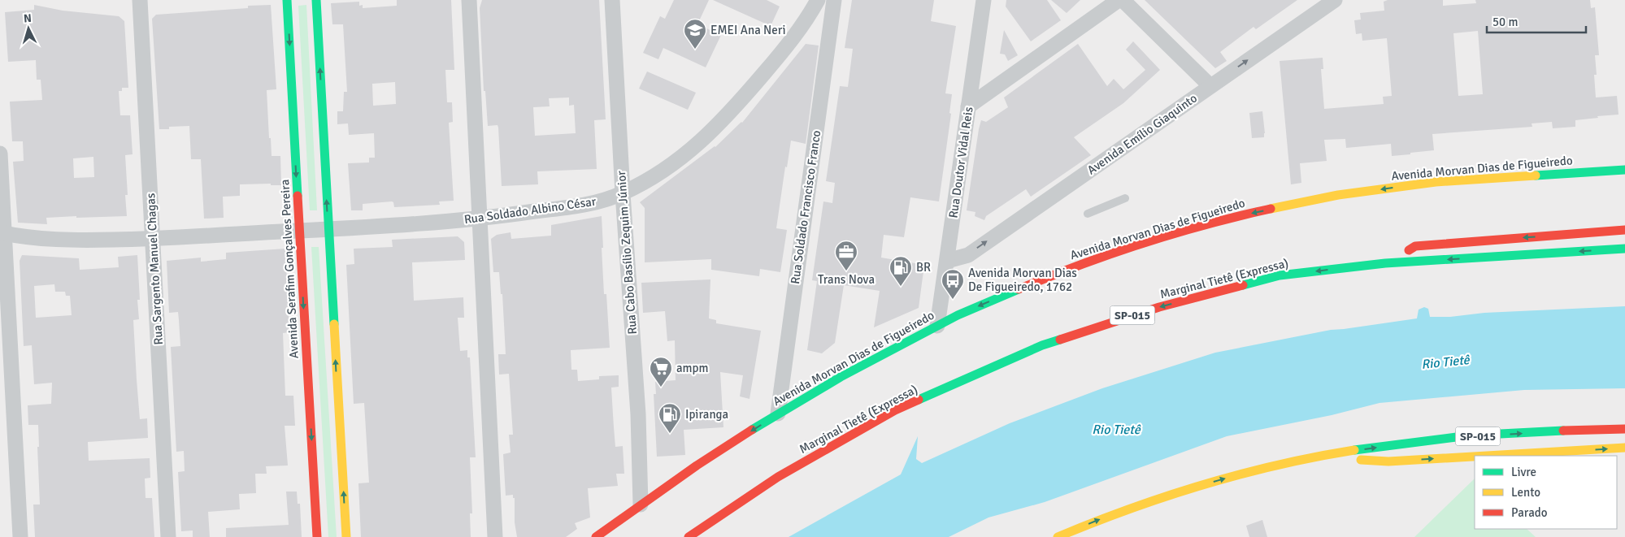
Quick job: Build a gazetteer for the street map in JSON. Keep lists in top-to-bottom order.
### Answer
{
  "streets": {
    "main road": [
      "Avenida Morvan Dias de Figueiredo",
      "Avenida Serafim Gonçalves Pereira",
      "Marginal Tietê (Expressa)",
      "SP-015"
    ],
    "street": [
      "Avenida Emílio Giaquinto",
      "Rua Doutor Vidal Reis",
      "Rua Soldado Francisco Franco",
      "Rua Soldado Albino César",
      "Rua Cabo Basílio Zequim Júnior",
      "Rua Sargento Manuel Chagas"
    ]
  },
  "crossings": [
    ["Avenida Emílio Giaquinto", "Rua Doutor Vidal Reis"],
    ["Rua Doutor Vidal Reis", "Avenida Morvan Dias de Figueiredo"],
    ["Avenida Morvan Dias de Figueiredo", "Rua Soldado Francisco Franco"],
    ["Avenida Morvan Dias de Figueiredo", "Rua Cabo Basílio Zequim Júnior"],
    ["Rua Soldado Albino César", "Rua Cabo Basílio Zequim Júnior"],
    ["Rua Soldado Albino César", "Rua Sargento Manuel Chagas"],
    ["Rua Soldado Albino César", "Avenida Serafim Gonçalves Pereira"]
  ],
  "one_way": ["Avenida Morvan Dias de Figueiredo"],
  "water": ["Rio Tietê"],
  "places": {
    "school or university": ["EMEI Ana Neri"],
    "office": ["Trans Nova"],
    "fuel station": ["BR", "Ipiranga"],
    "bus stop": ["Avenida Morvan Dias De Figueiredo, 1762"],
    "supermarket": ["ampm"]
  },
  "legend": ["Livre", "Lento", "Parado"],
  "scale_bar": "50 m",
  "north": "top"
}
